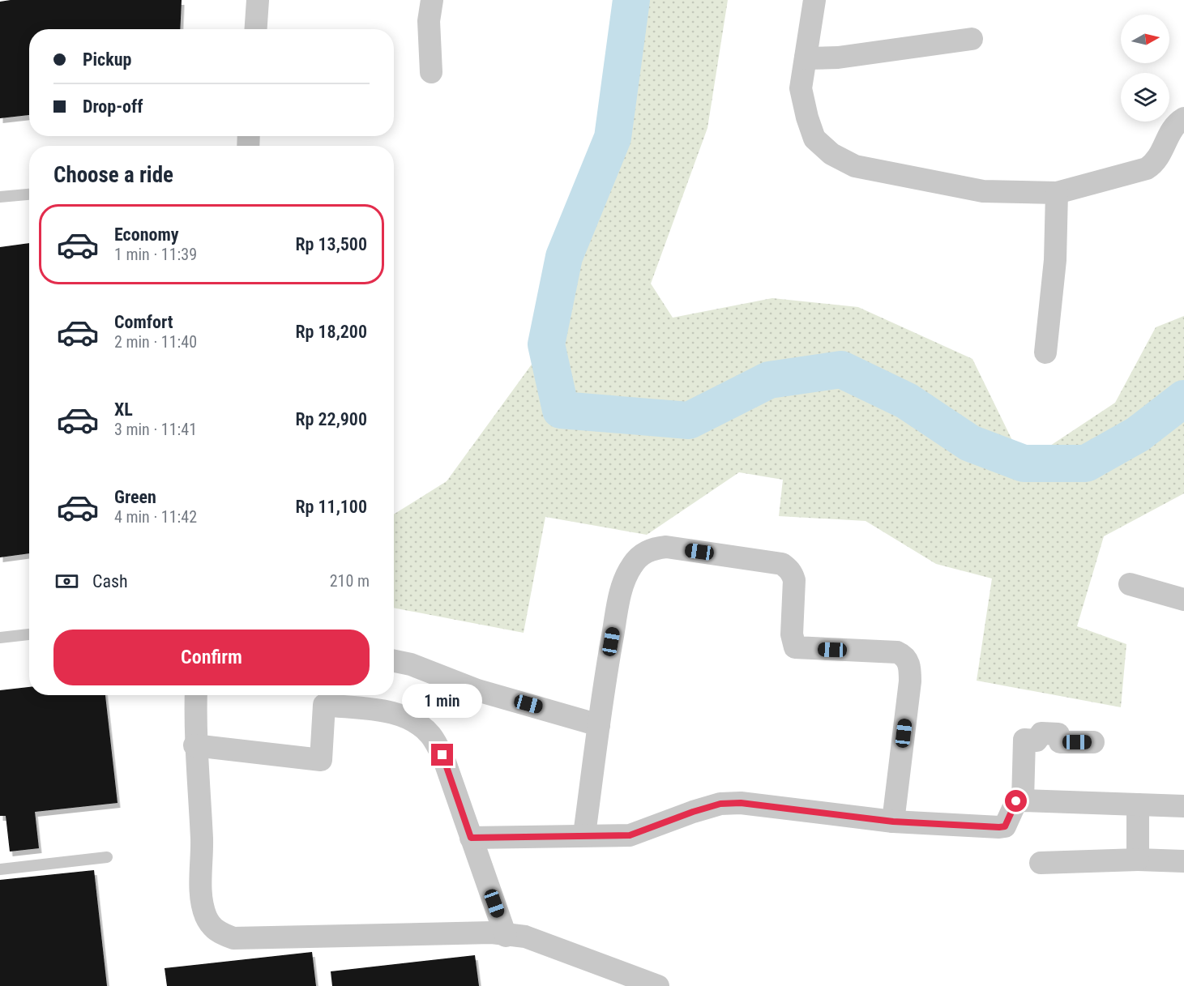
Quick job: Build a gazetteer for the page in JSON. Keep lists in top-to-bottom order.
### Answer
{
  "north": "right",
  "page": {
    "banner": ["Pickup", "Drop-off"],
    "heading": "Choose a ride",
    "list": [
      {
        "name": "Economy",
        "note": "1 min · 11:39",
        "value": "Rp 13,500"
      },
      {
        "name": "Comfort",
        "note": "2 min · 11:40",
        "value": "Rp 18,200"
      },
      {
        "name": "XL",
        "note": "3 min · 11:41",
        "value": "Rp 22,900"
      },
      {
        "name": "Green",
        "note": "4 min · 11:42",
        "value": "Rp 11,100"
      }
    ],
    "pay": ["Cash", "210 m"],
    "buttons": "Confirm",
    "bubble": "1 min"
  }
}
